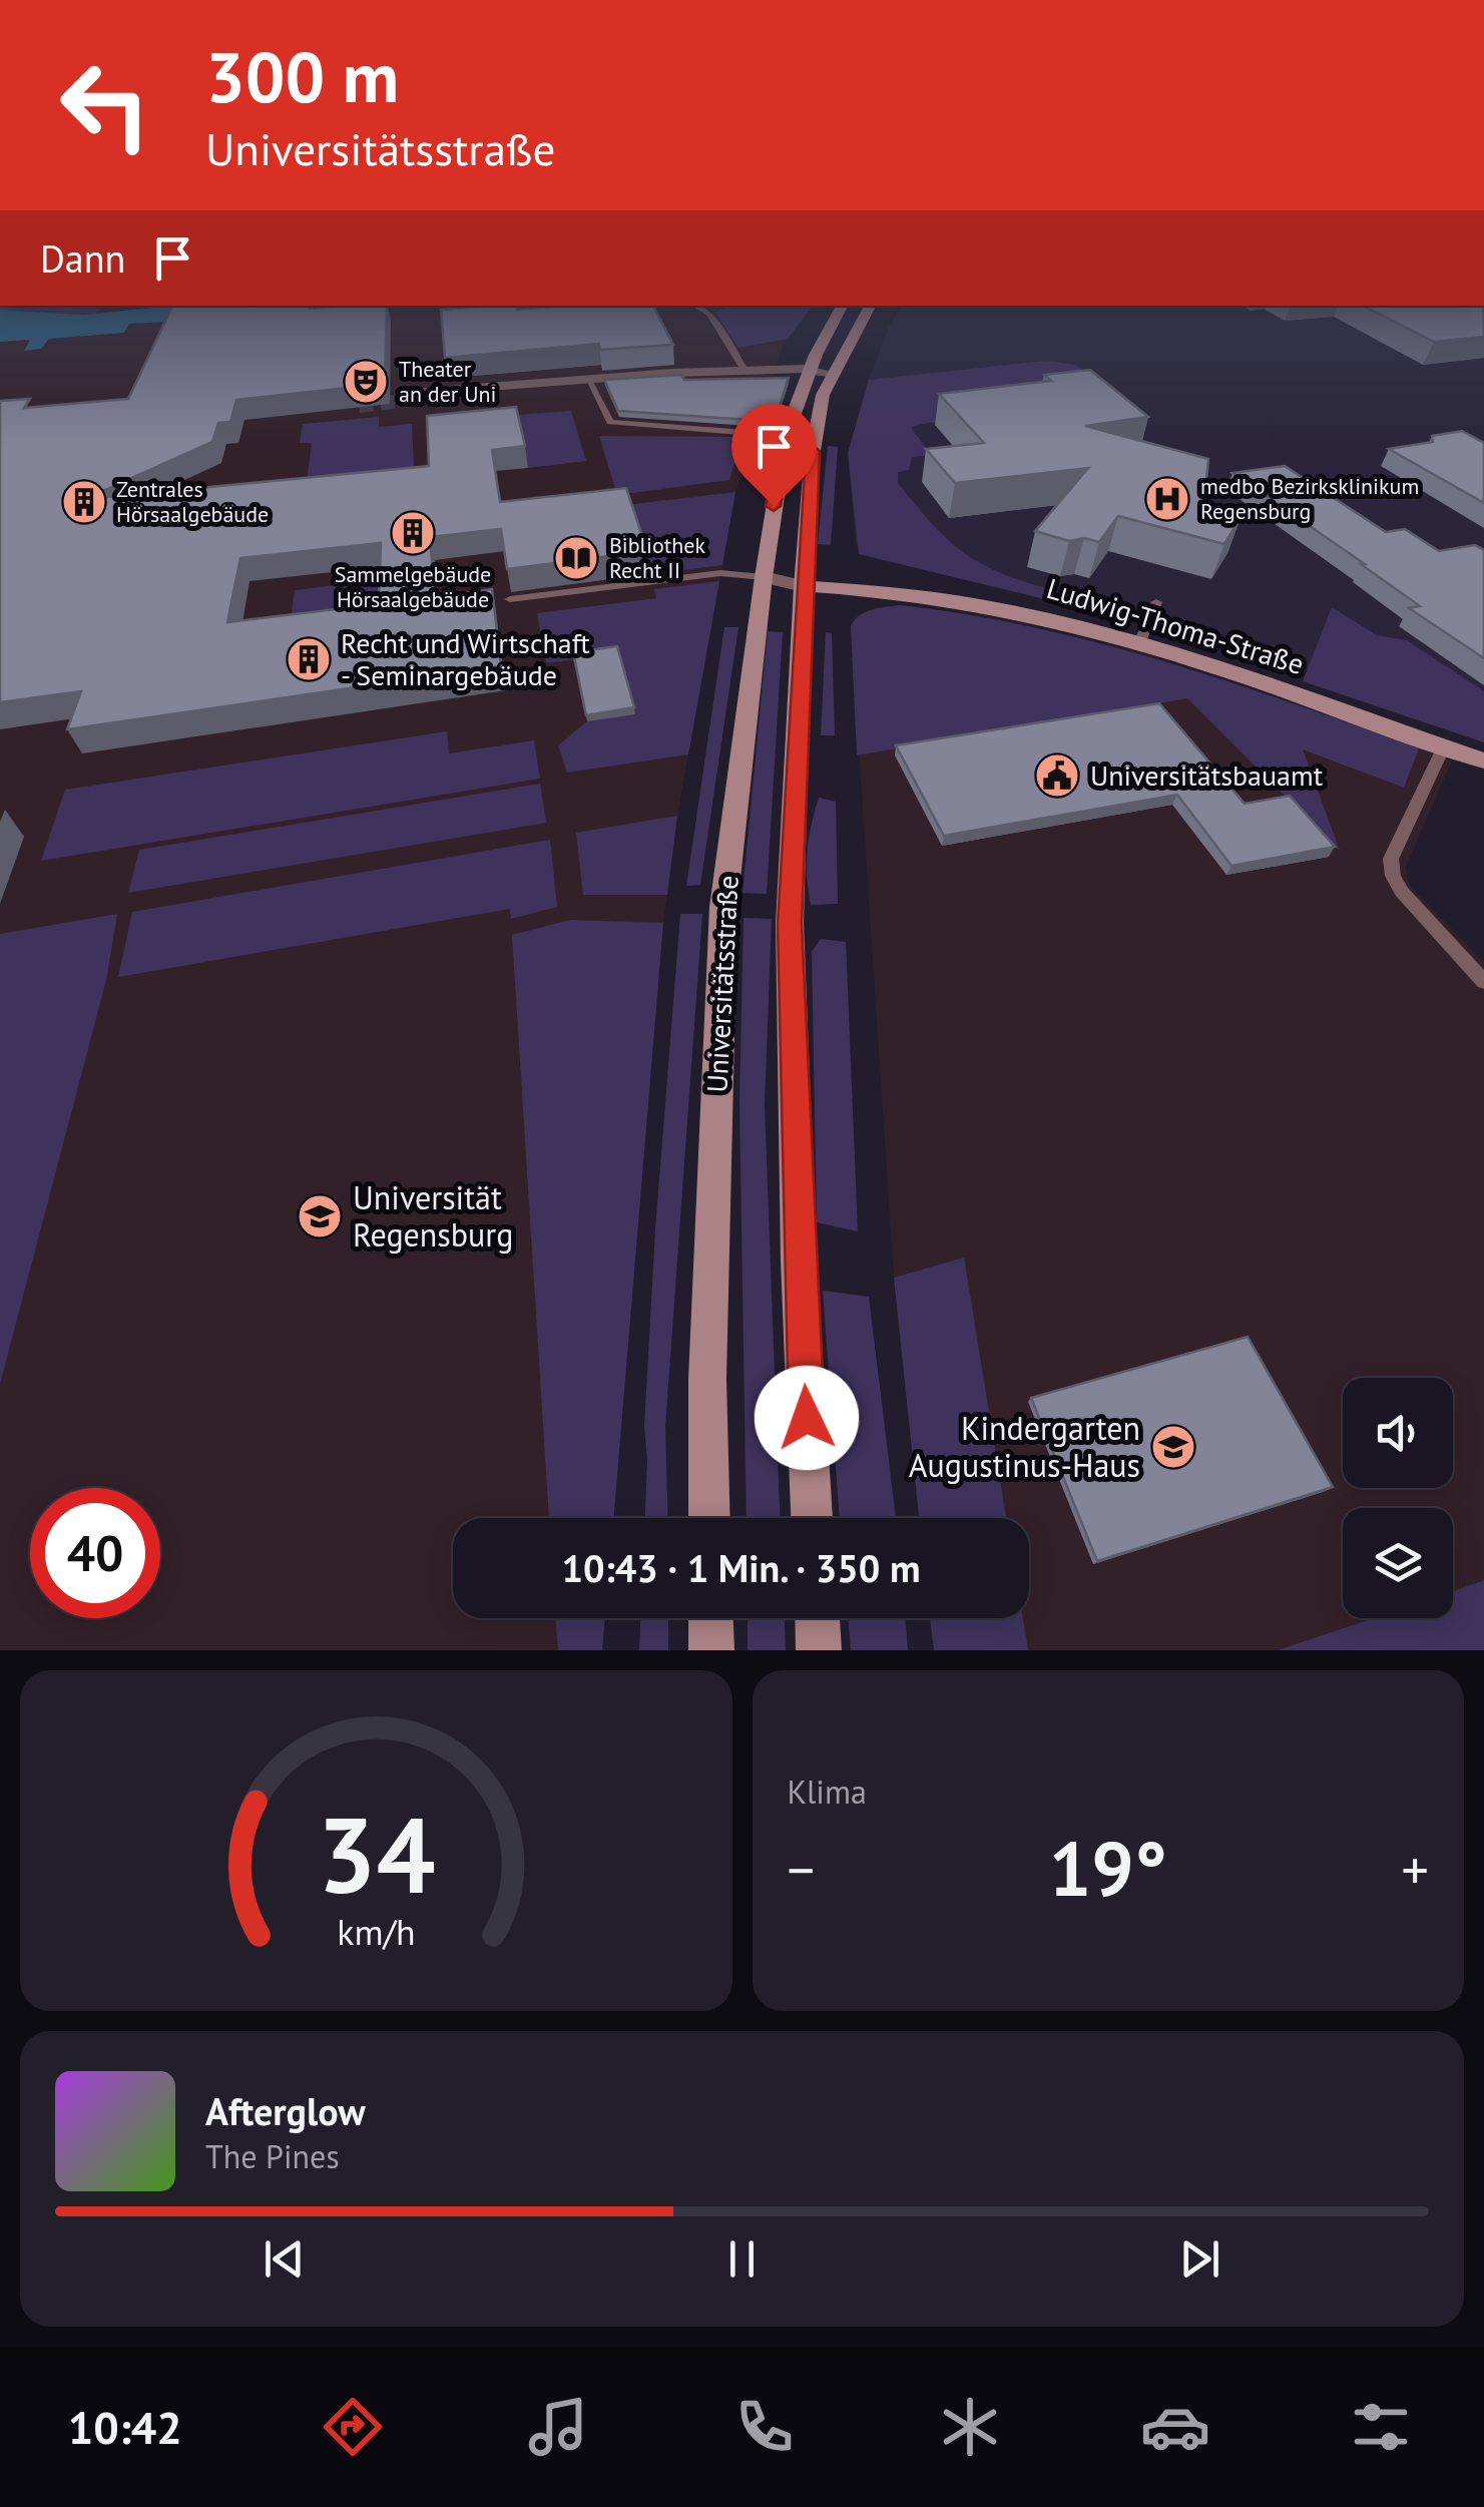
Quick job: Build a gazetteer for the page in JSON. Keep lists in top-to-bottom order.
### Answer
{
  "streets": {
    "street": ["Ludwig-Thoma-Straße", "Universitätsstraße"]
  },
  "crossings": [
    ["Ludwig-Thoma-Straße", "Universitätsstraße"]
  ],
  "places": {
    "theatre": ["Theater an der Uni"],
    "hospital": ["medbo Bezirksklinikum Regensburg"],
    "building": ["Zentrales Hörsaalgebäude", "Sammelgebäude Hörsaalgebäude", "Recht und Wirtschaft - Seminargebäude"],
    "library": ["Bibliothek Recht II"],
    "public building": ["Universitätsbauamt"],
    "school or university": ["Universität Regensburg", "Kindergarten Augustinus-Haus"]
  },
  "page": {
    "turn": ["300 m", "Universitätsstraße"],
    "then": "Dann",
    "limit": "40",
    "trip": "10:43 · 1 Min. · 350 m",
    "tile": "Klima",
    "heat": ["−", "19°", "+"],
    "song": ["Afterglow", "The Pines"],
    "tabs": "10:42",
    "gauge": ["34", "km/h"]
  }
}
